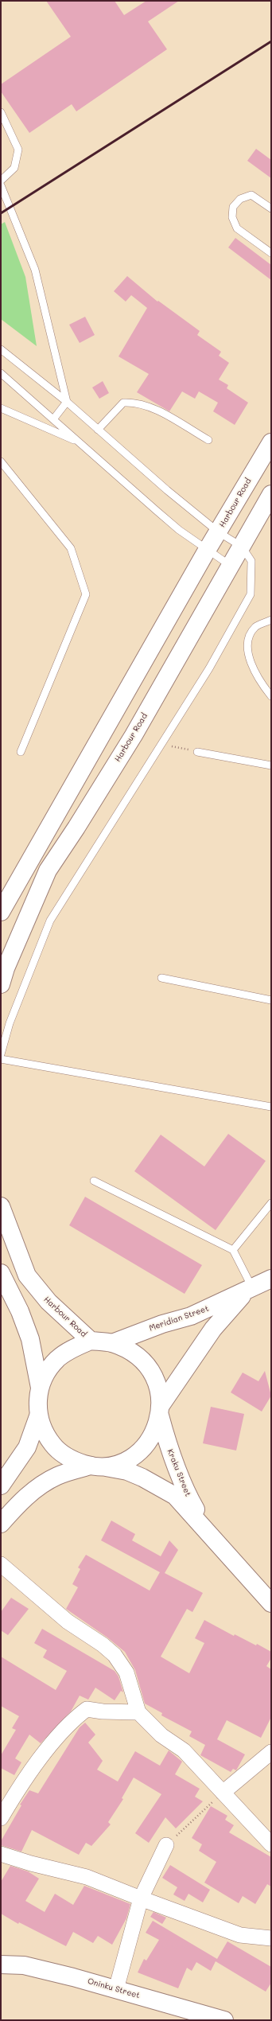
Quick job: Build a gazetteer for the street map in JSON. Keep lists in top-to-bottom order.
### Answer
{
  "streets": {
    "main road": [
      "Harbour Road",
      "Meridian Street",
      "Kraku Street",
      "Oninku Street"
    ]
  },
  "crossings": [
    ["Meridian Street", "Kraku Street"]
  ]
}
